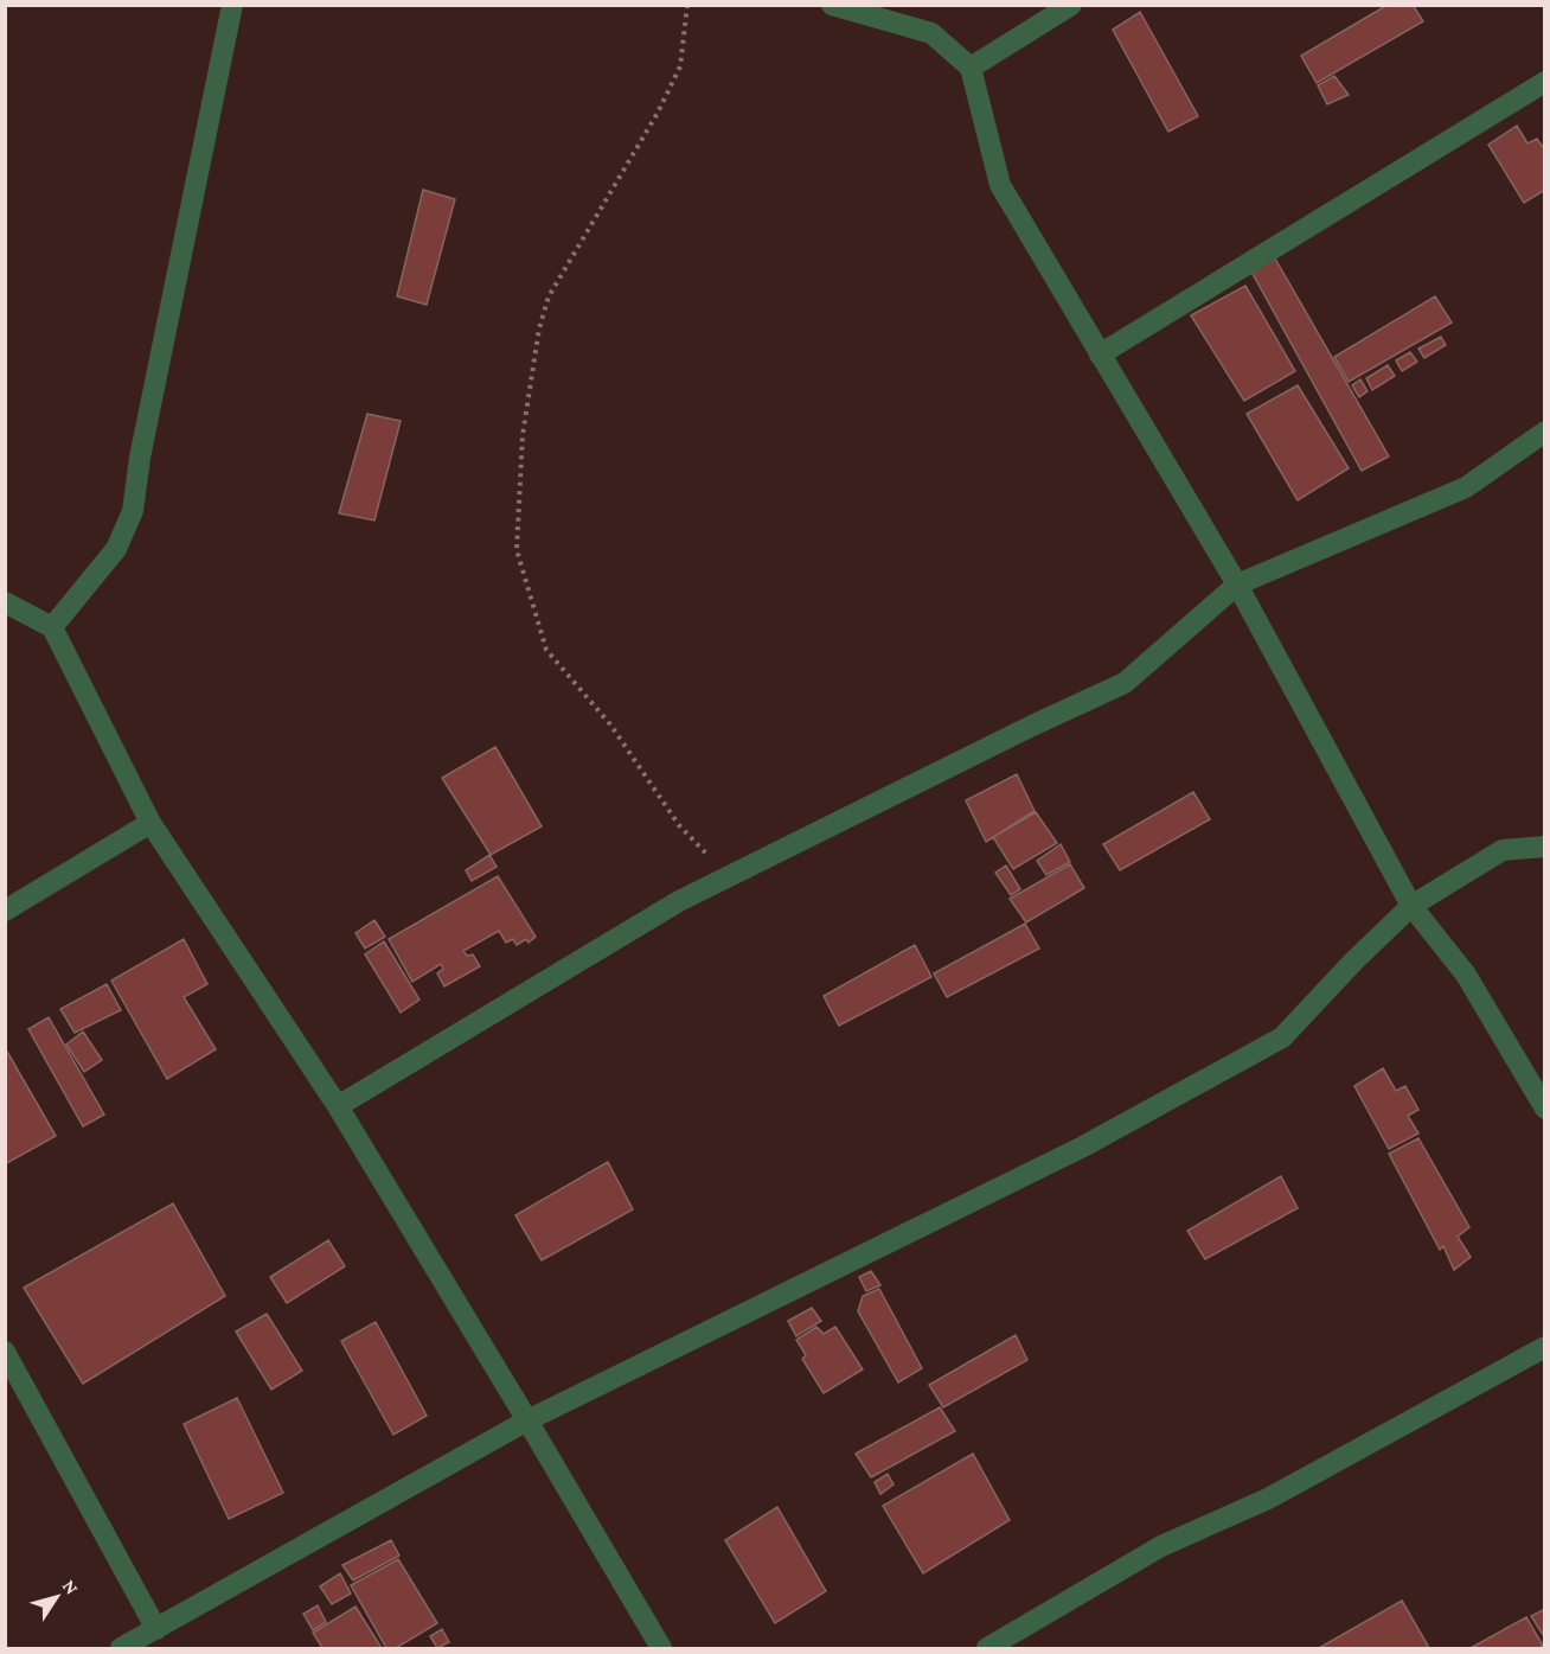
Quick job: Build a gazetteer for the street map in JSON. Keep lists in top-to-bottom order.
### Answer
{
  "north": "top right"
}
